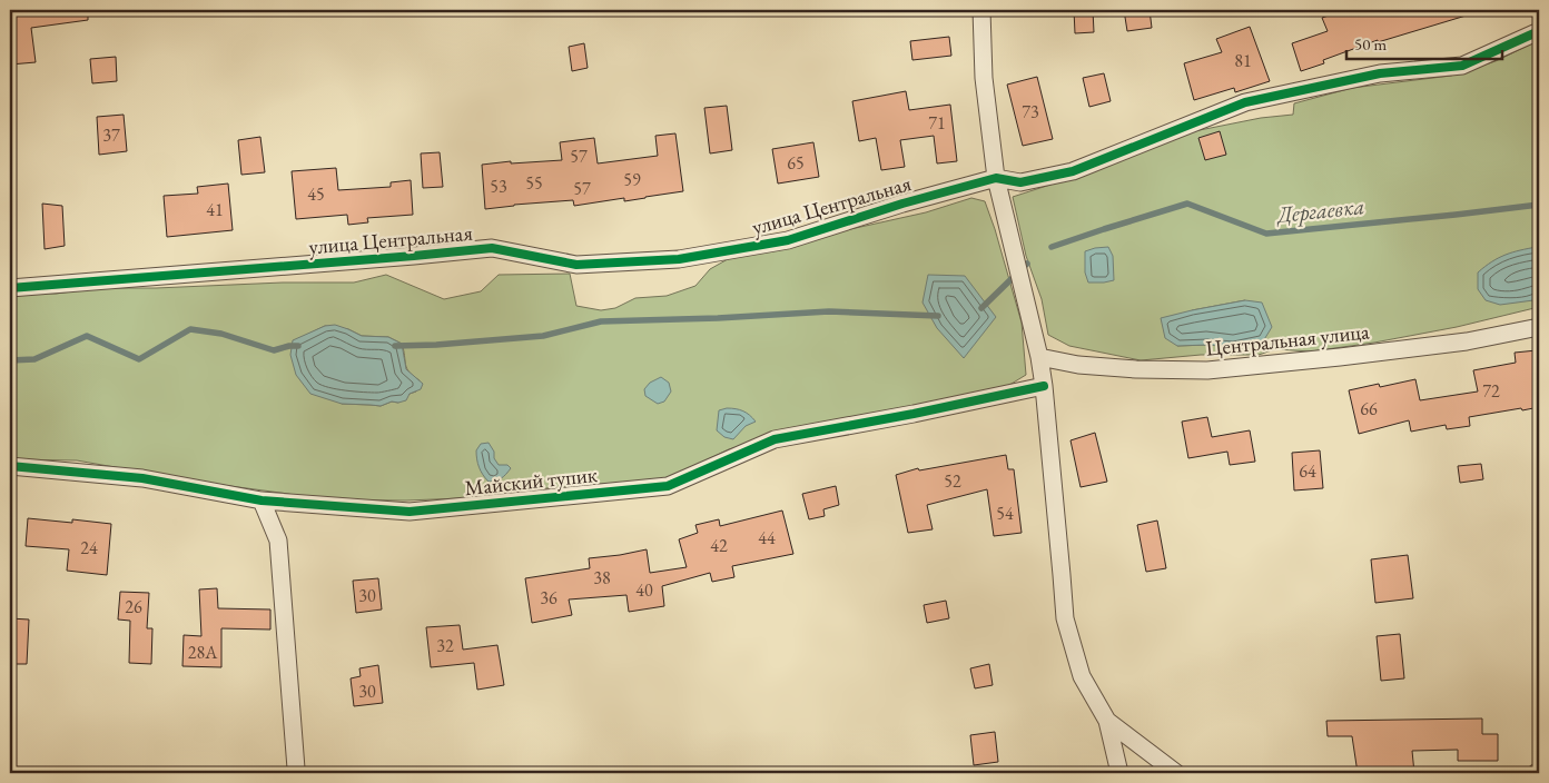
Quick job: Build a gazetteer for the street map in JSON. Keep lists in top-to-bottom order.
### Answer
{
  "streets": {
    "street": ["улица Центральная", "Центральная улица", "Майский тупик"]
  },
  "water": ["Дергаевка"],
  "house_numbers": [
    "81",
    "73",
    "71",
    "37",
    "57",
    "65",
    "59",
    "55",
    "53",
    "57",
    "45",
    "41",
    "72",
    "66",
    "64",
    "52",
    "54",
    "44",
    "42",
    "24",
    "38",
    "40",
    "30",
    "36",
    "26",
    "32",
    "28А",
    "30"
  ],
  "scale_bar": "50 m"
}
